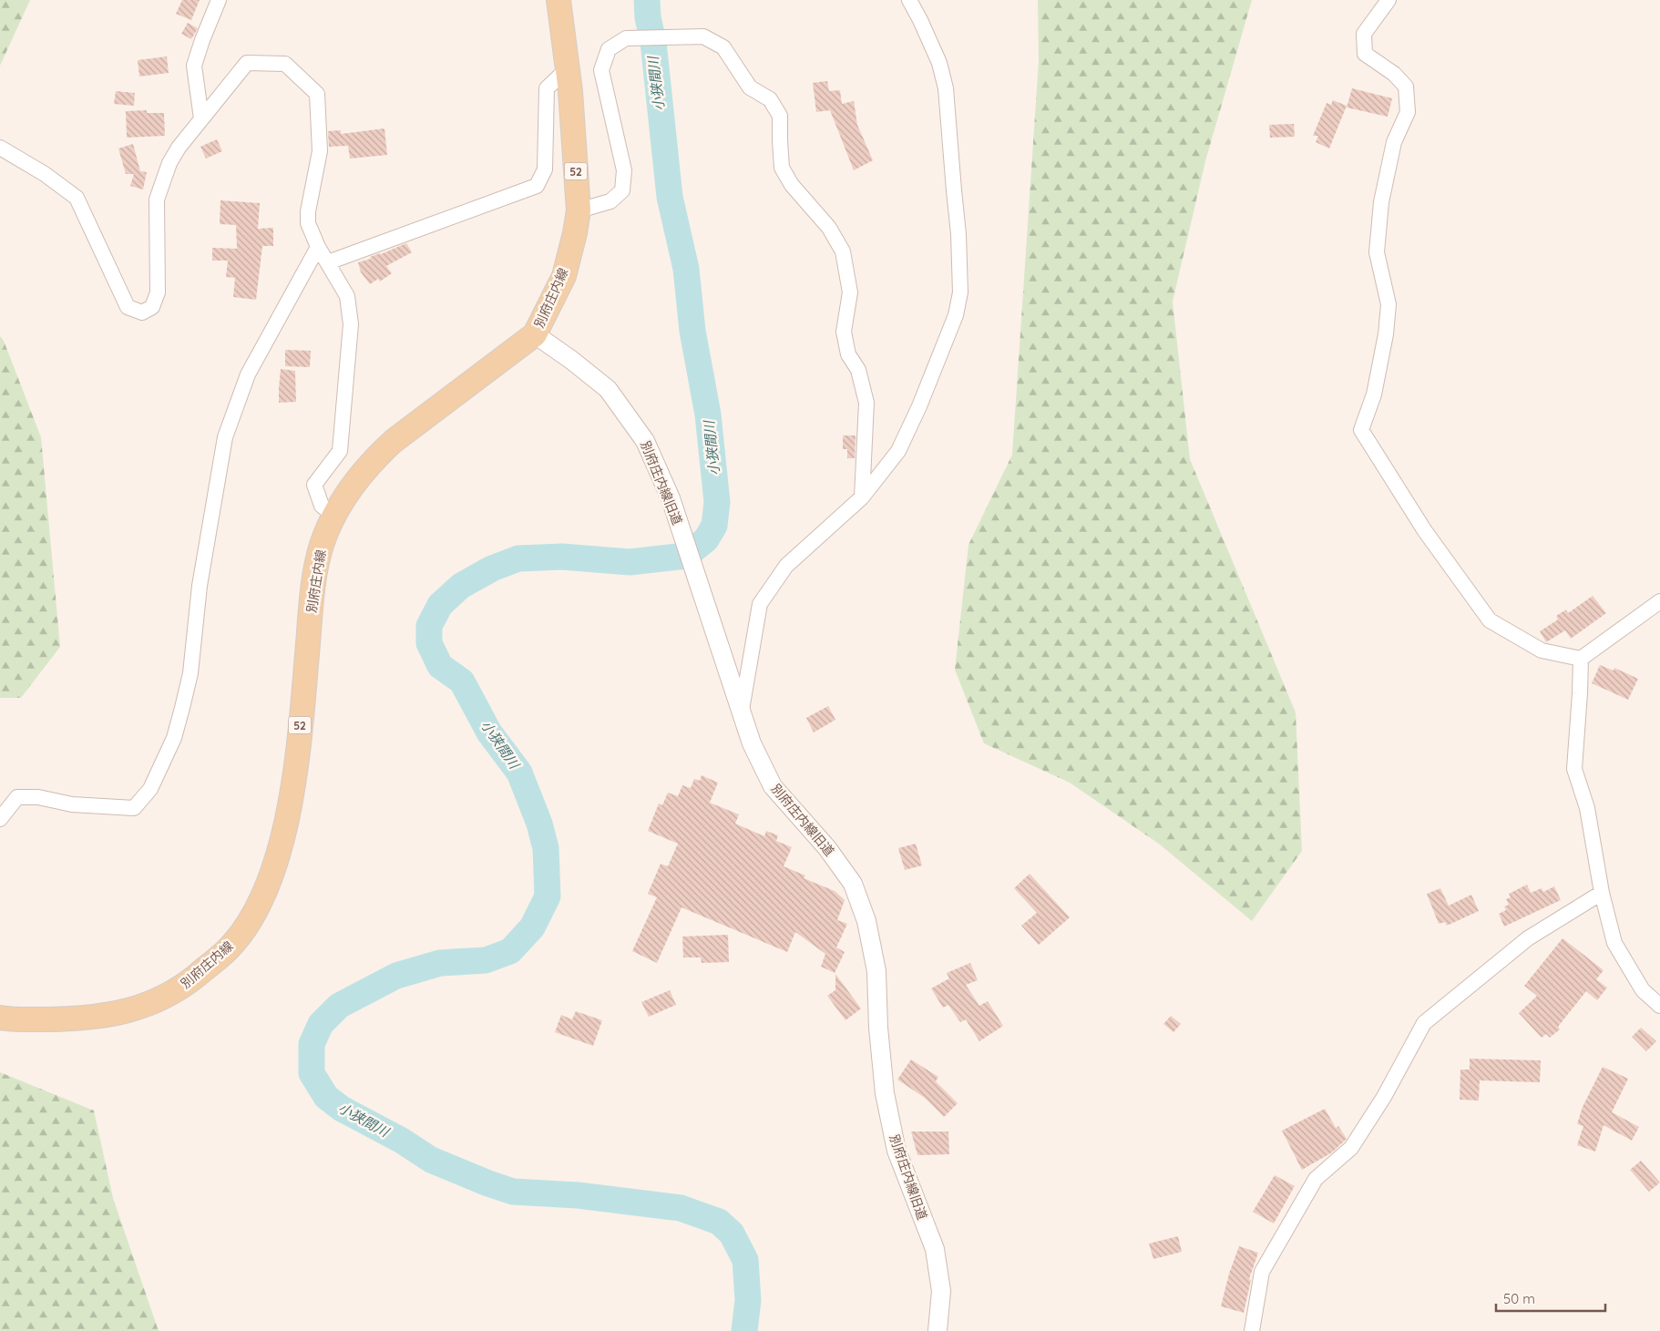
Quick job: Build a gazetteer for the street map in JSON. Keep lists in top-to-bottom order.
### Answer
{
  "streets": {
    "main road": ["52", "別府庄内線"],
    "street": ["別府庄内線旧道"]
  },
  "crossings": [
    ["別府庄内線", "別府庄内線旧道"]
  ],
  "water": ["小狭間川"],
  "scale_bar": "50 m"
}
